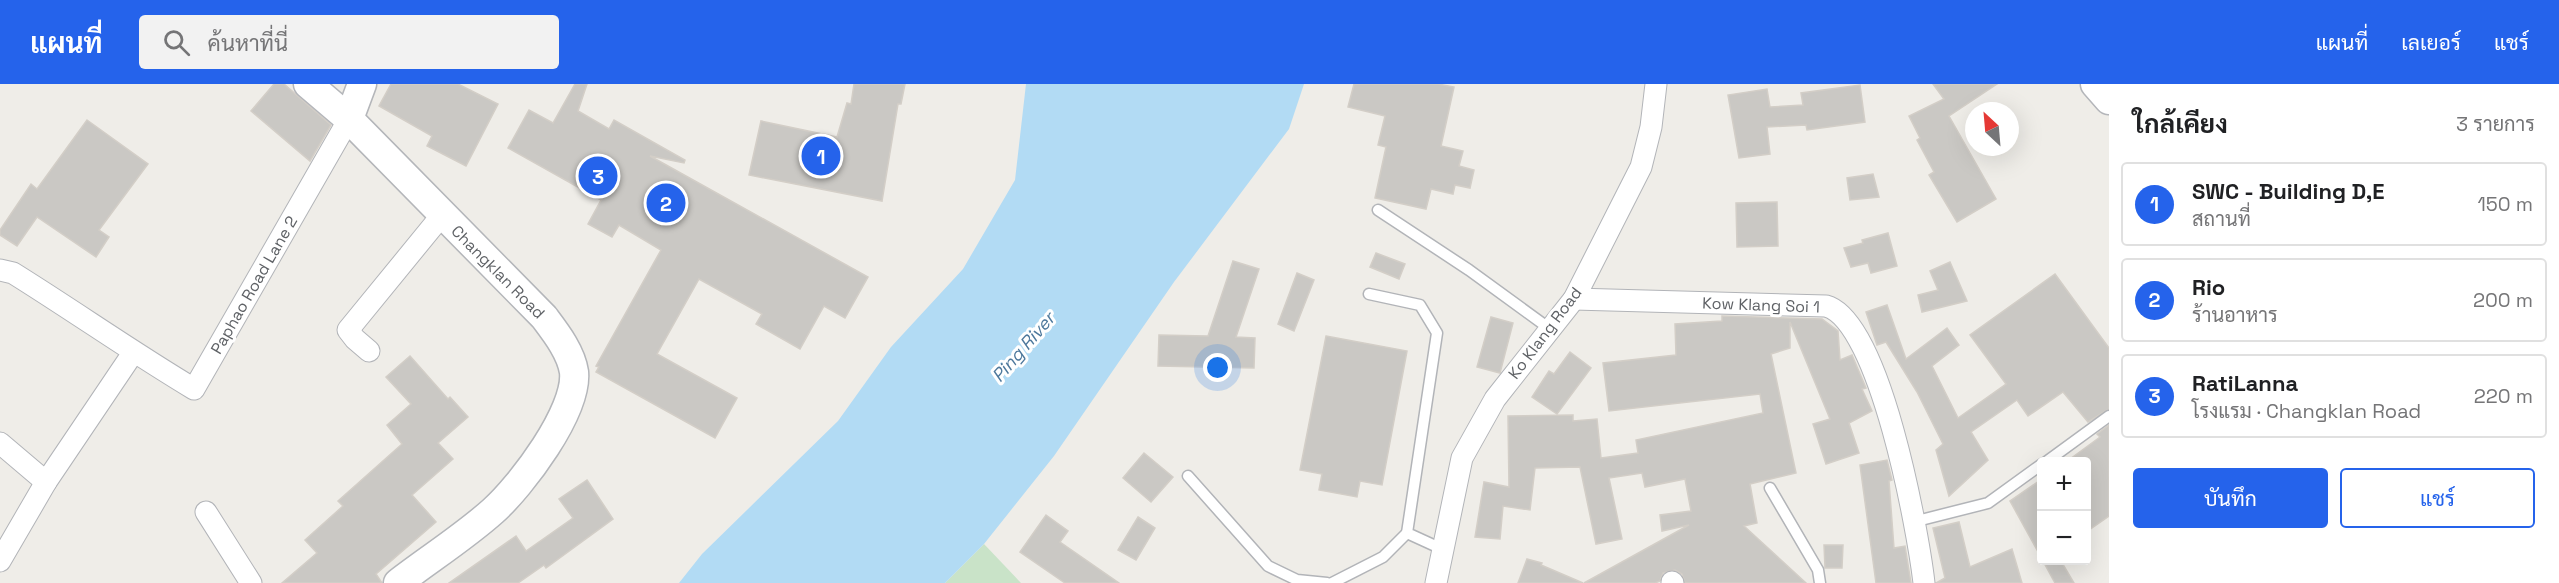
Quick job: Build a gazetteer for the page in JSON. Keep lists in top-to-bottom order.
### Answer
{
  "streets": {
    "street": [
      "Changklan Road",
      "Paphao Road Lane 2",
      "Kow Klang Soi 1",
      "Ko Klang Road"
    ]
  },
  "crossings": [
    ["Changklan Road", "Paphao Road Lane 2"],
    ["Kow Klang Soi 1", "Ko Klang Road"]
  ],
  "water": ["Ping River"],
  "north": "top left",
  "page": {
    "header": "แผนที่",
    "search": "ค้นหาที่นี่",
    "nav": ["แผนที่", "เลเยอร์", "แชร์"],
    "heading": ["ใกล้เคียง", "3 รายการ"],
    "pins": ["1", "3", "2"],
    "list": [
      {
        "mark": "1",
        "name": "SWC - Building D,E",
        "note": "สถานที่",
        "value": "150 m"
      },
      {
        "mark": "2",
        "name": "Rio",
        "note": "ร้านอาหาร",
        "value": "200 m"
      },
      {
        "mark": "3",
        "name": "RatiLanna",
        "note": "โรงแรม · Changklan Road",
        "value": "220 m"
      }
    ],
    "buttons": ["บันทึก", "แชร์"],
    "map_buttons": ["+", "−"]
  }
}
